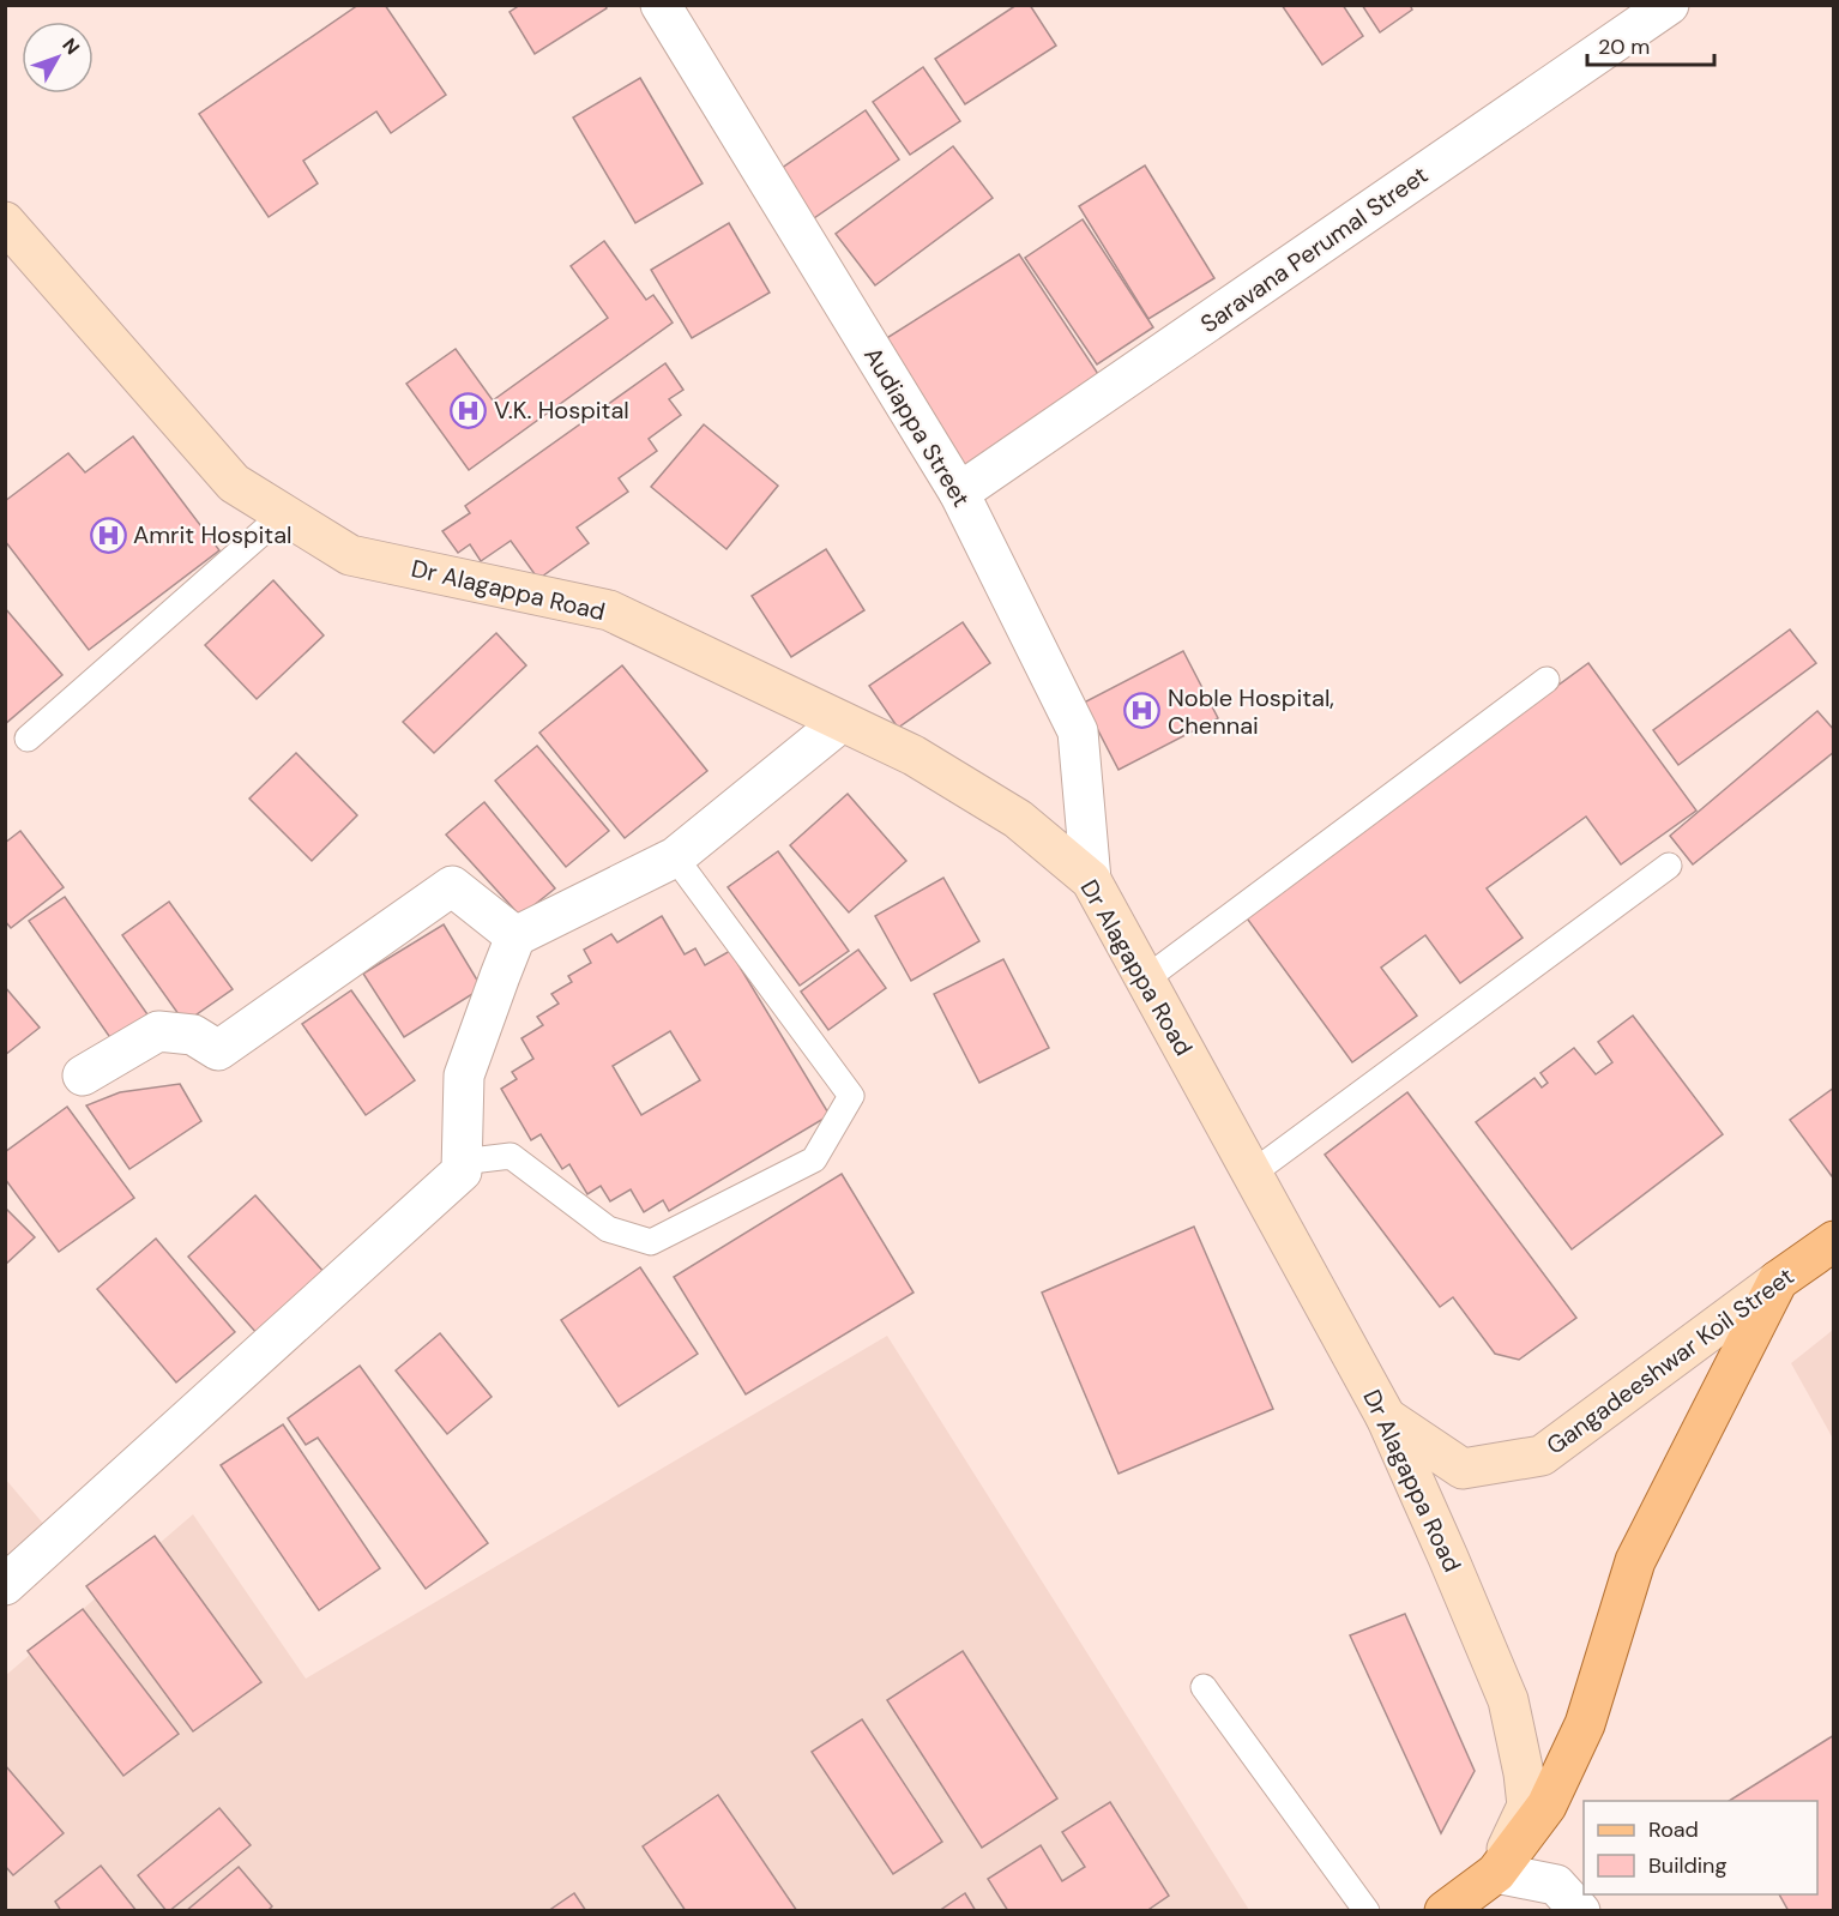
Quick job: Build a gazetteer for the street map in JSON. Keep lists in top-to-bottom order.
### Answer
{
  "streets": {
    "main road": ["Dr Alagappa Road", "Gangadeeshwar Koil Street"],
    "street": ["Saravana Perumal Street", "Audiappa Street"]
  },
  "crossings": [
    ["Saravana Perumal Street", "Audiappa Street"],
    ["Audiappa Street", "Dr Alagappa Road"],
    ["Dr Alagappa Road", "Gangadeeshwar Koil Street"]
  ],
  "places": {
    "hospital": ["V.K. Hospital", "Amrit Hospital", "Noble Hospital, Chennai"]
  },
  "legend": ["Road", "Building"],
  "scale_bar": "20 m",
  "north": "top right"
}
